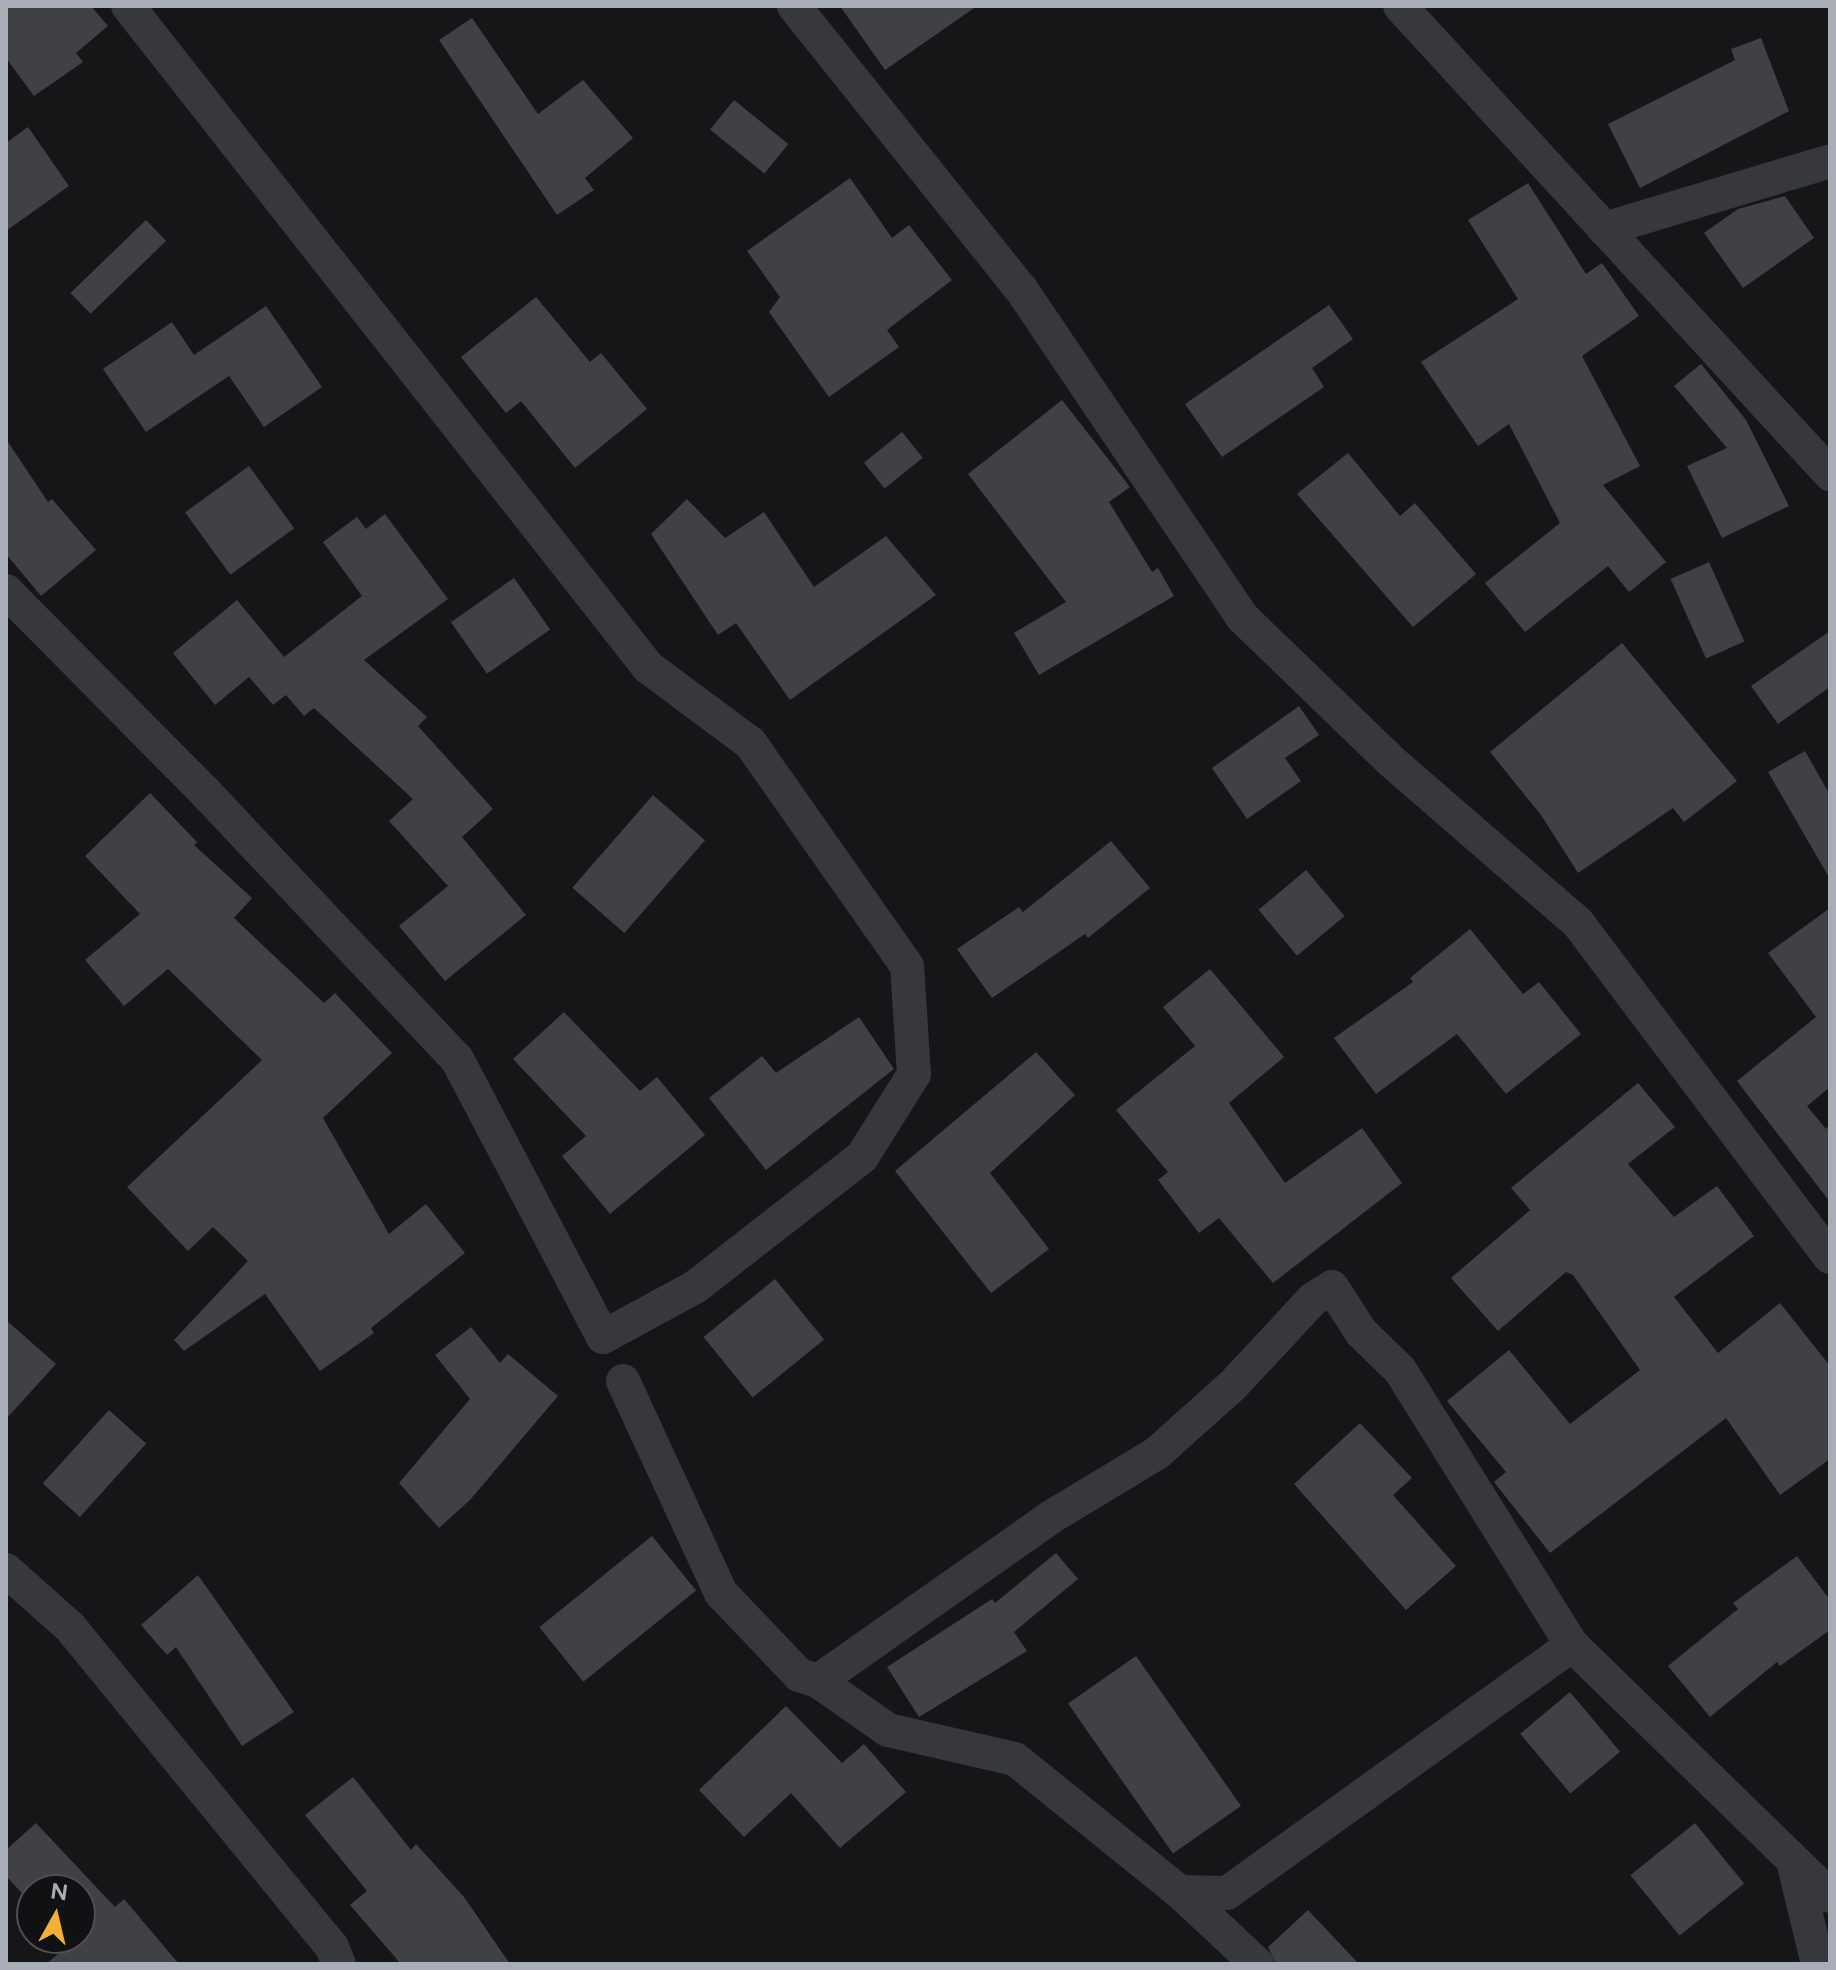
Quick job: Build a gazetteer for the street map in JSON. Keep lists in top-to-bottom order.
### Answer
{
  "north": "top"
}
